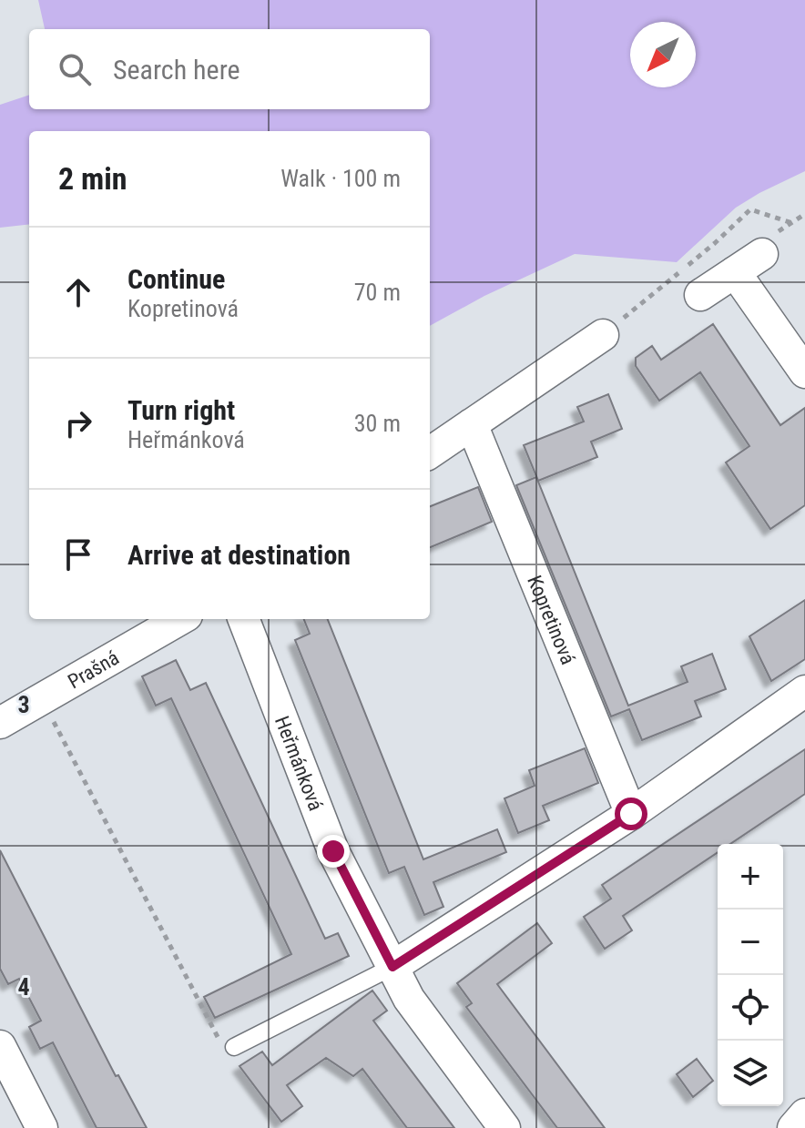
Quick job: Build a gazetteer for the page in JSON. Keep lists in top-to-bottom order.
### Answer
{
  "streets": {
    "street": ["Kopretinová", "Prašná", "Heřmánková"]
  },
  "north": "bottom left",
  "page": {
    "search": "Search here",
    "heading": ["2 min", "Walk · 100 m"],
    "list": [
      ["Continue", "Kopretinová", "70 m"],
      ["Turn right", "Heřmánková", "30 m"],
      "Arrive at destination"
    ],
    "map_buttons": ["+", "−"]
  },
  "grid": {
    "rows": ["3", "4"]
  }
}
